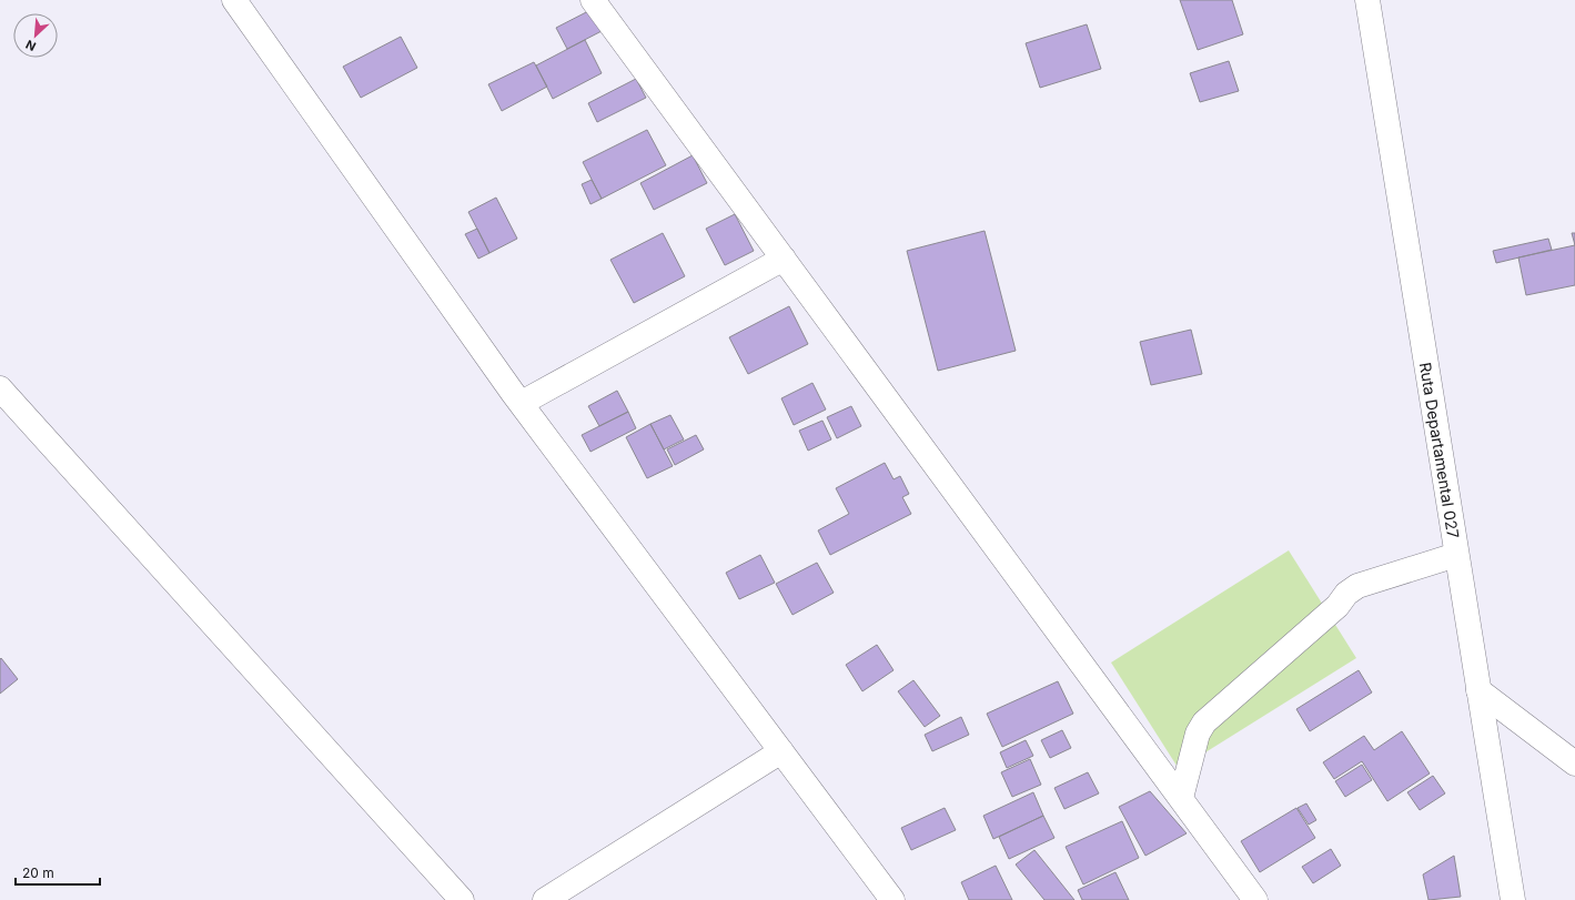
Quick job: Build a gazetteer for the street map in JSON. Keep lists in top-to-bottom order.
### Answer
{
  "streets": {
    "street": ["Ruta Departamental 027"]
  },
  "scale_bar": "20 m",
  "north": "bottom left"
}
